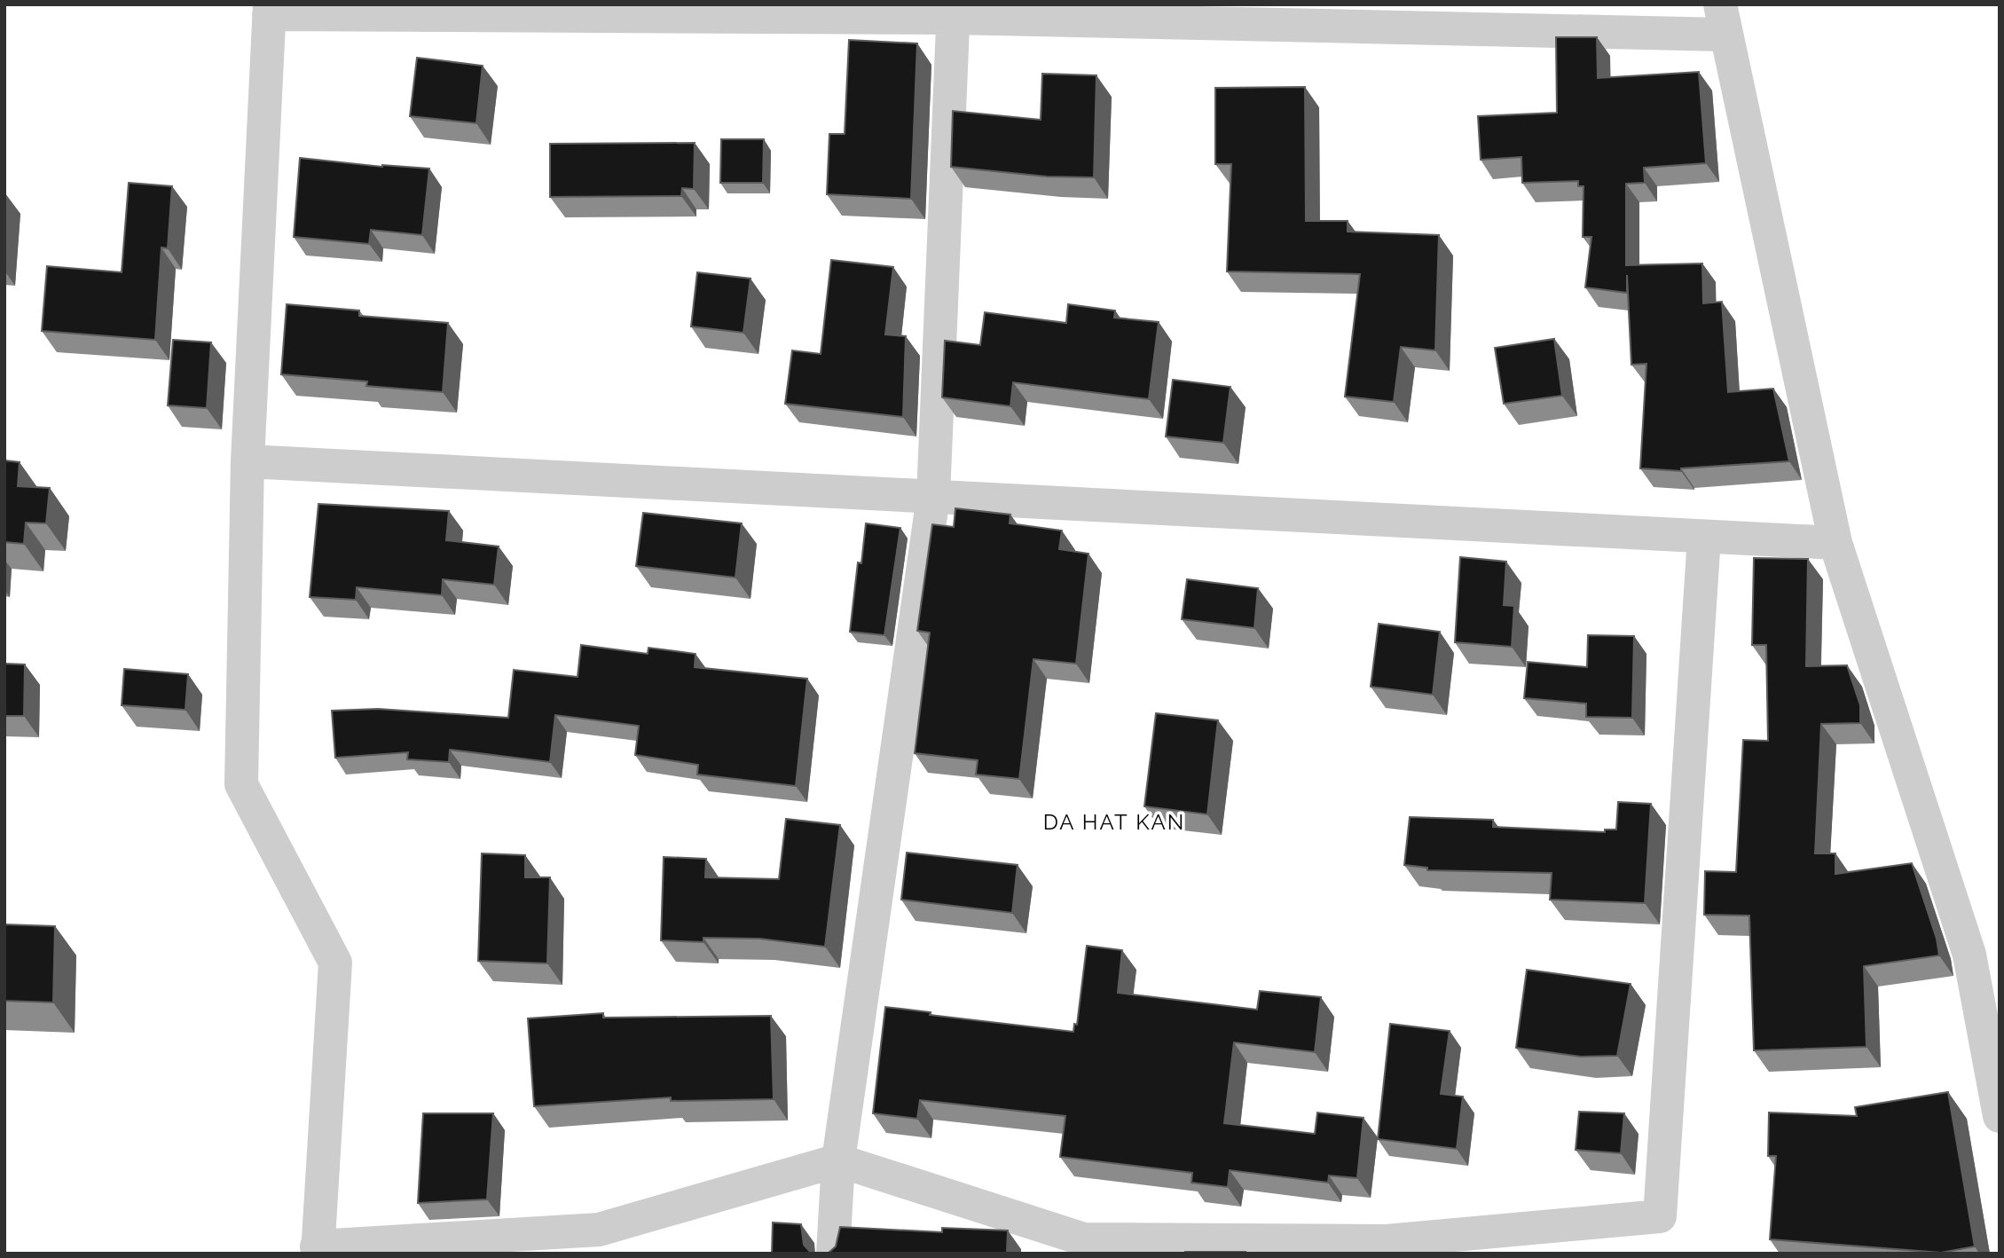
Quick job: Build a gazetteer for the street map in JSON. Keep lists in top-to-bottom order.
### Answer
{
  "districts": ["DA HAT KAN"]
}
